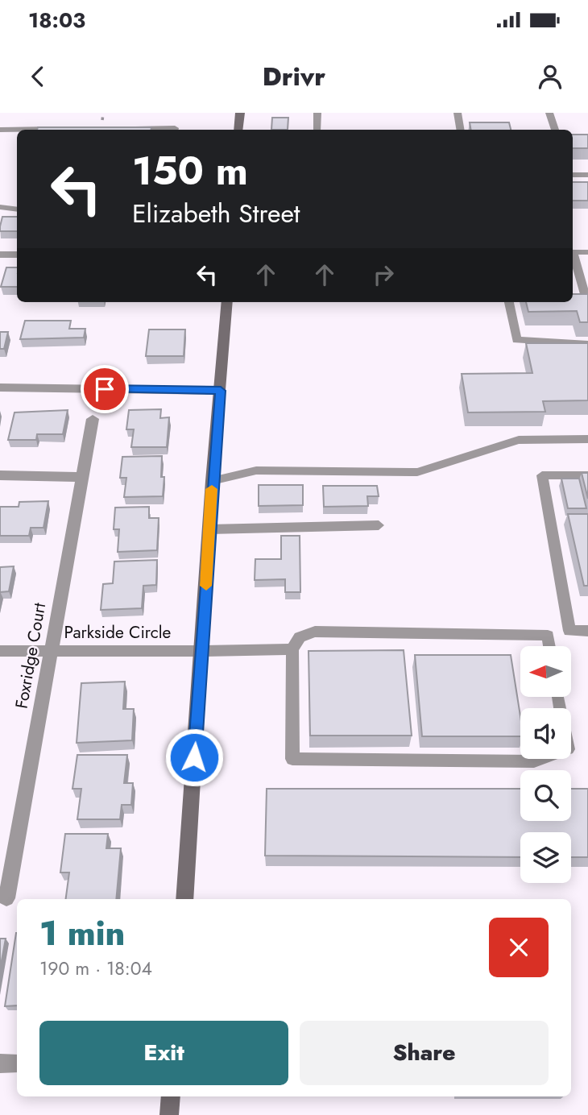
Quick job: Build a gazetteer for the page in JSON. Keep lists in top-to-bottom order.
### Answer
{
  "streets": {
    "street": ["Parkside Circle", "Foxridge Court"]
  },
  "crossings": [
    ["Parkside Circle", "Foxridge Court"]
  ],
  "north": "left",
  "page": {
    "status": "18:03",
    "header": "Drivr",
    "turn": ["150 m", "Elizabeth Street"],
    "heading": ["1 min", "190 m · 18:04"],
    "buttons": ["Exit", "Share"]
  }
}
